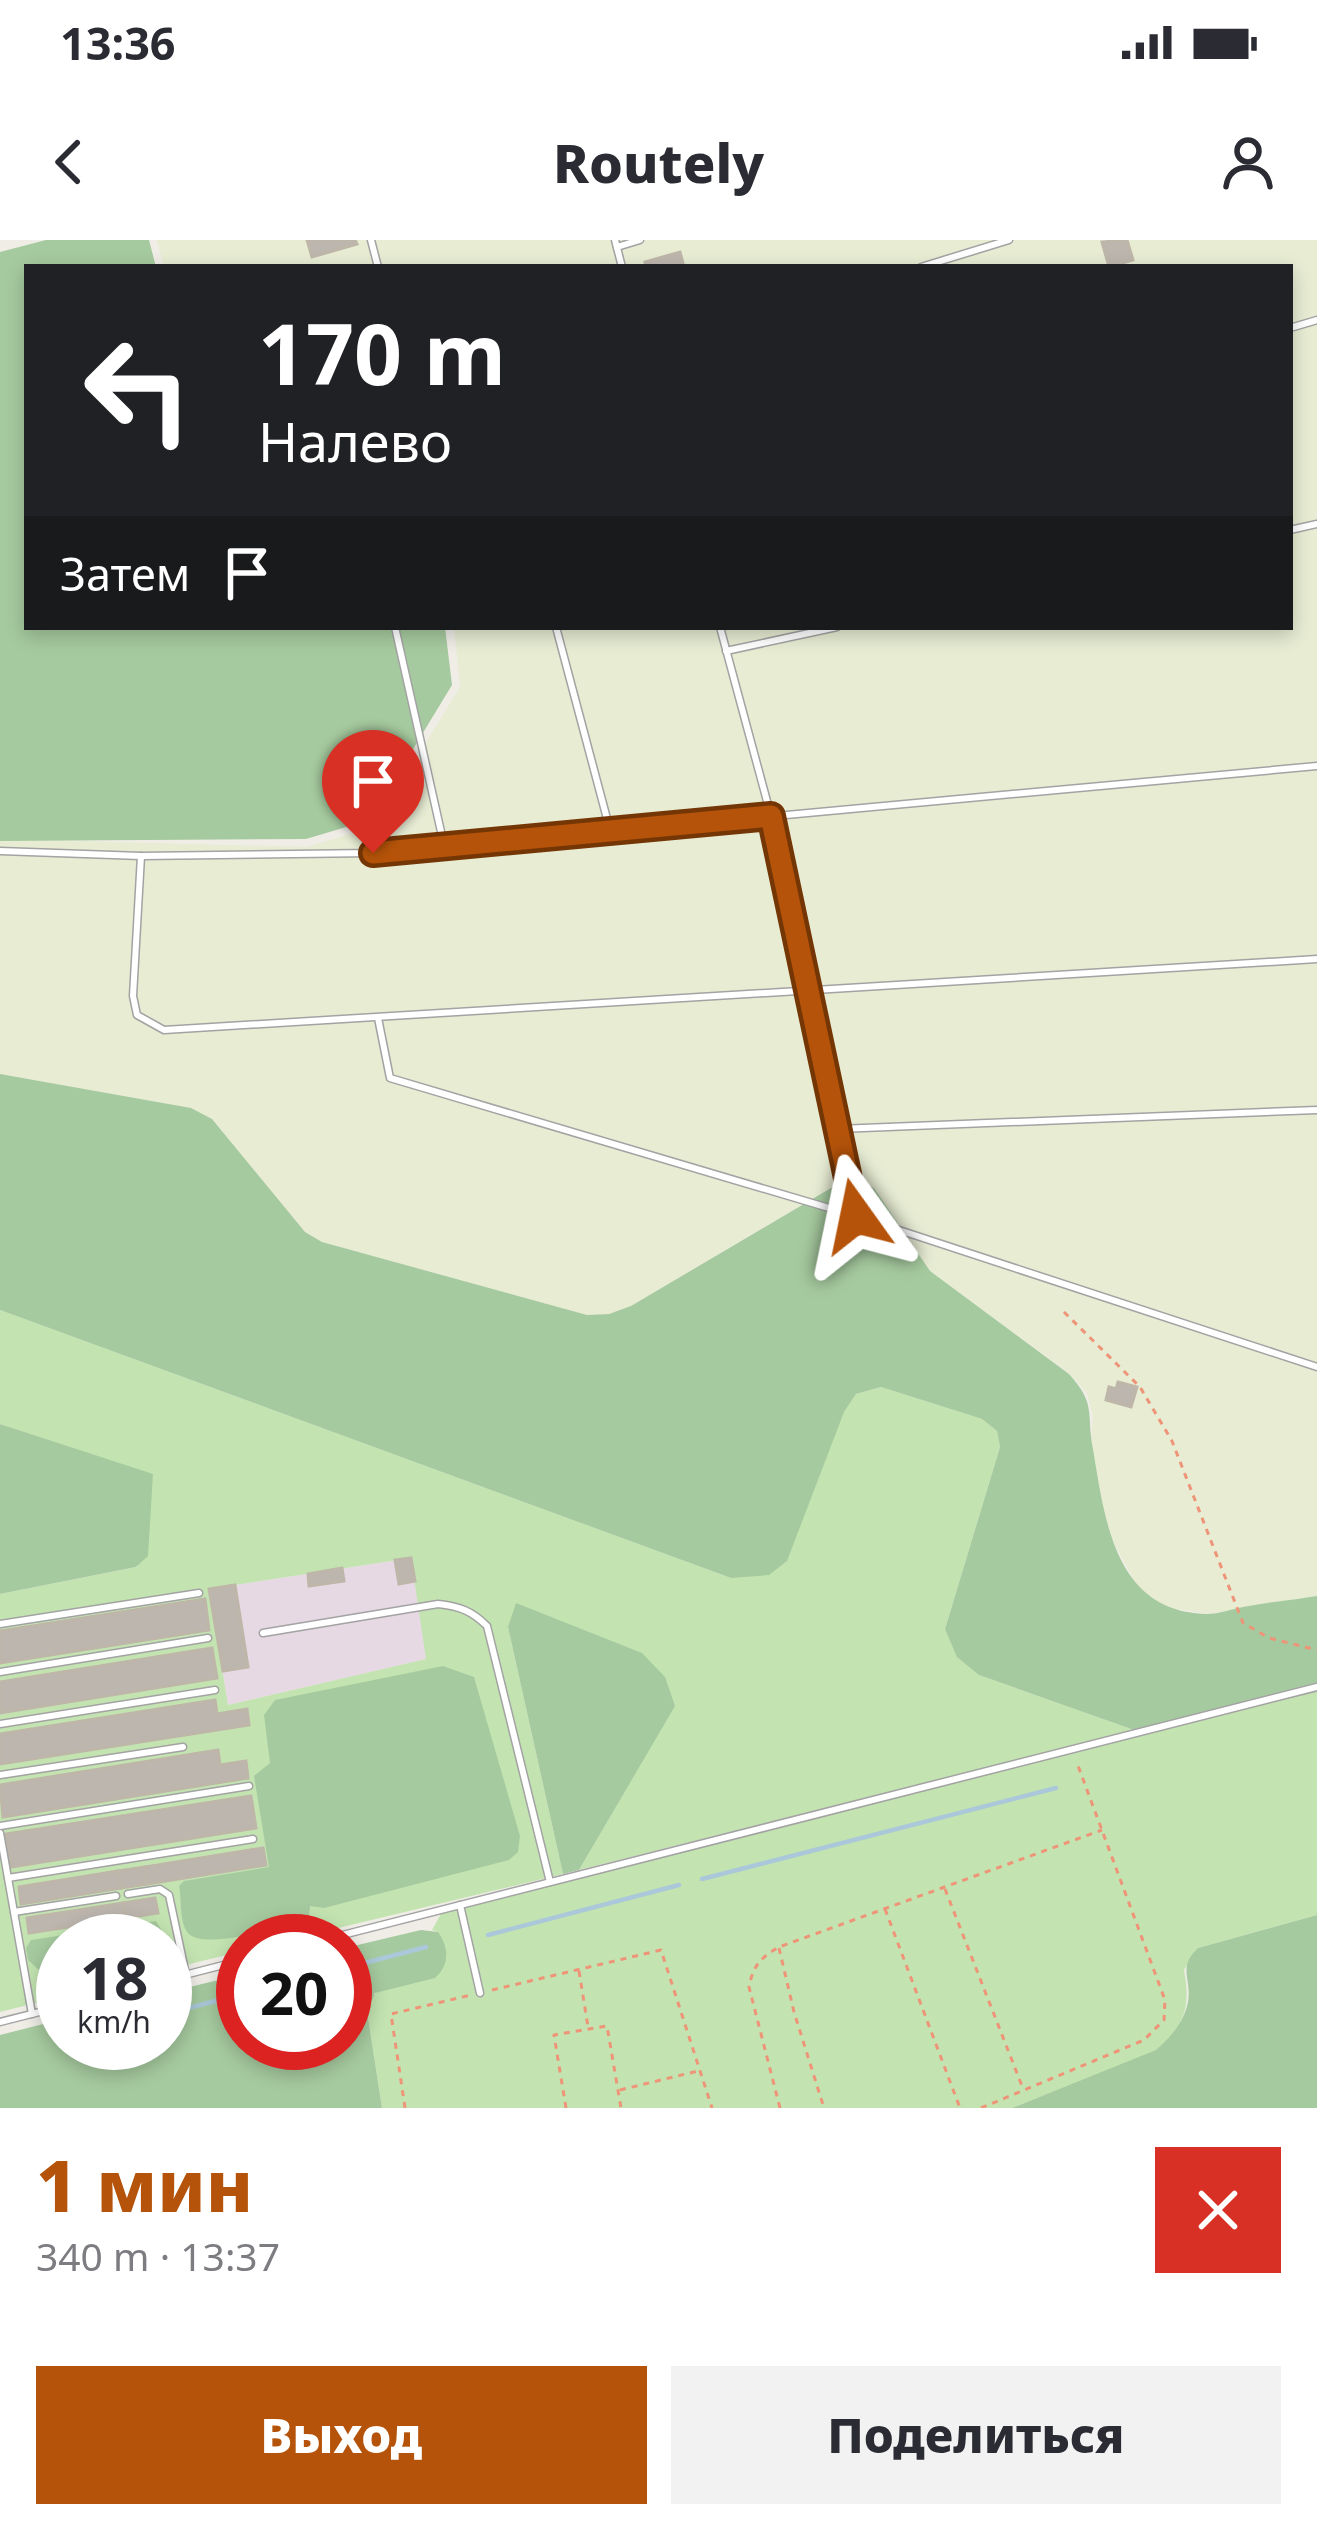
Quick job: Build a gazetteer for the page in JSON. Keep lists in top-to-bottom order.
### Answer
{
  "page": {
    "status": "13:36",
    "header": "Routely",
    "turn": ["170 m", "Налево"],
    "then": "Затем",
    "speed": "18 km/h",
    "limit": "20",
    "heading": ["1 мин", "340 m · 13:37"],
    "buttons": ["Выход", "Поделиться"]
  }
}
